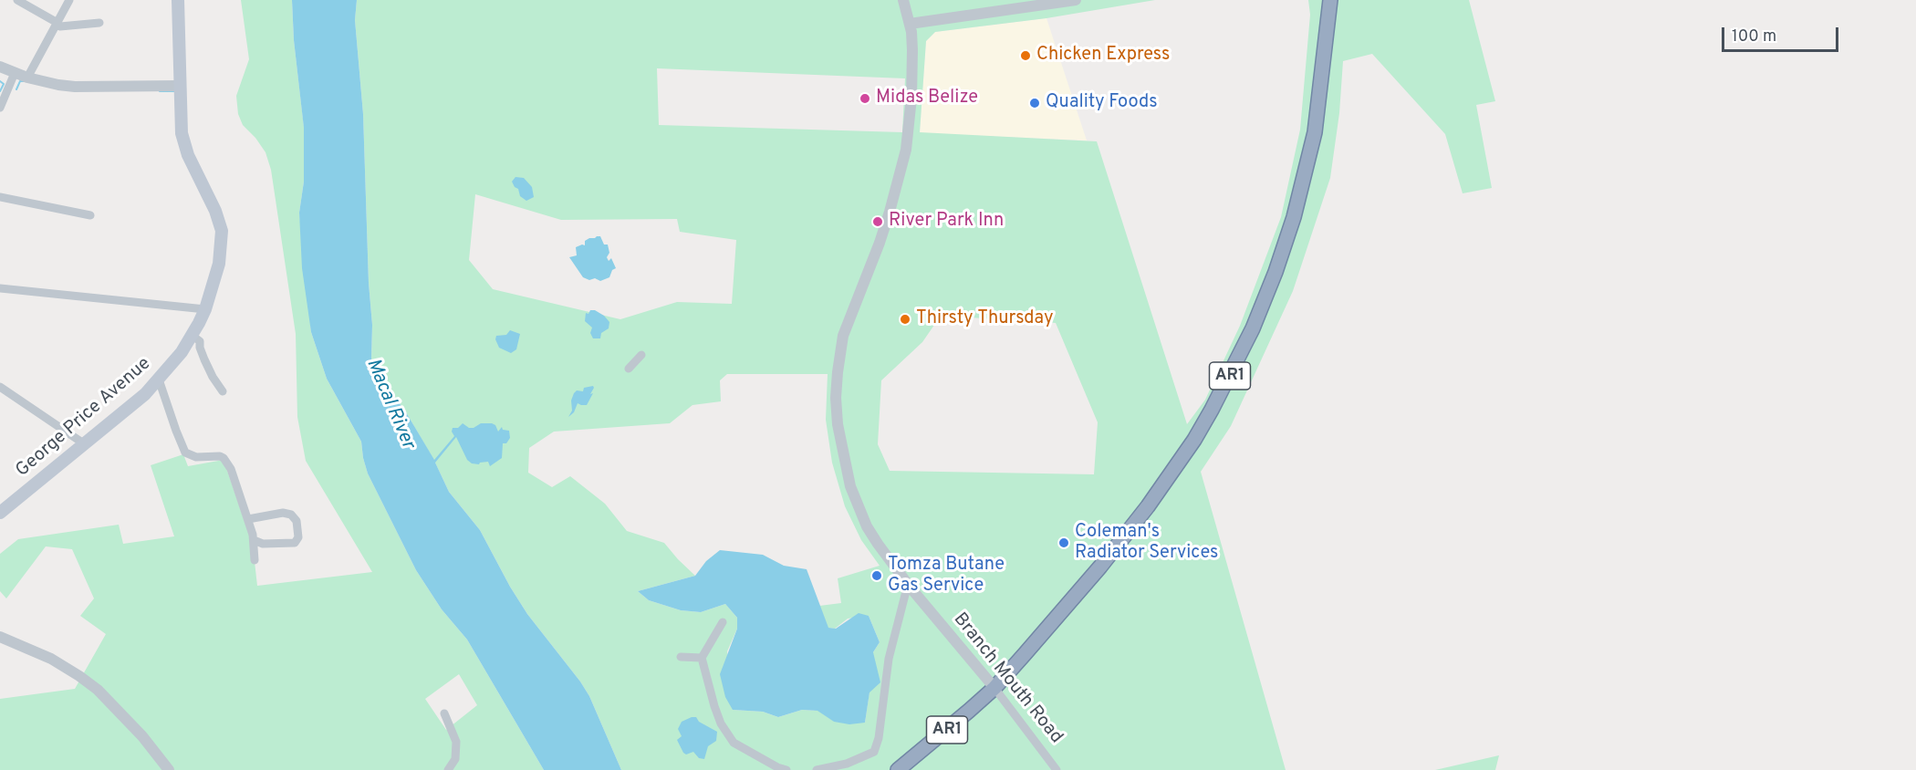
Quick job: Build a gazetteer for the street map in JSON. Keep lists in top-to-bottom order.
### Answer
{
  "streets": {
    "highway": ["AR1"],
    "main road": ["George Price Avenue"],
    "street": ["Branch Mouth Road"]
  },
  "crossings": [
    ["AR1", "Branch Mouth Road"]
  ],
  "water": ["Macal River"],
  "places": [
    "Chicken Express",
    "Midas Belize",
    "Quality Foods",
    "River Park Inn",
    "Thirsty Thursday",
    "Coleman's Radiator Services",
    "Tomza Butane Gas Service"
  ],
  "scale_bar": "100 m"
}
